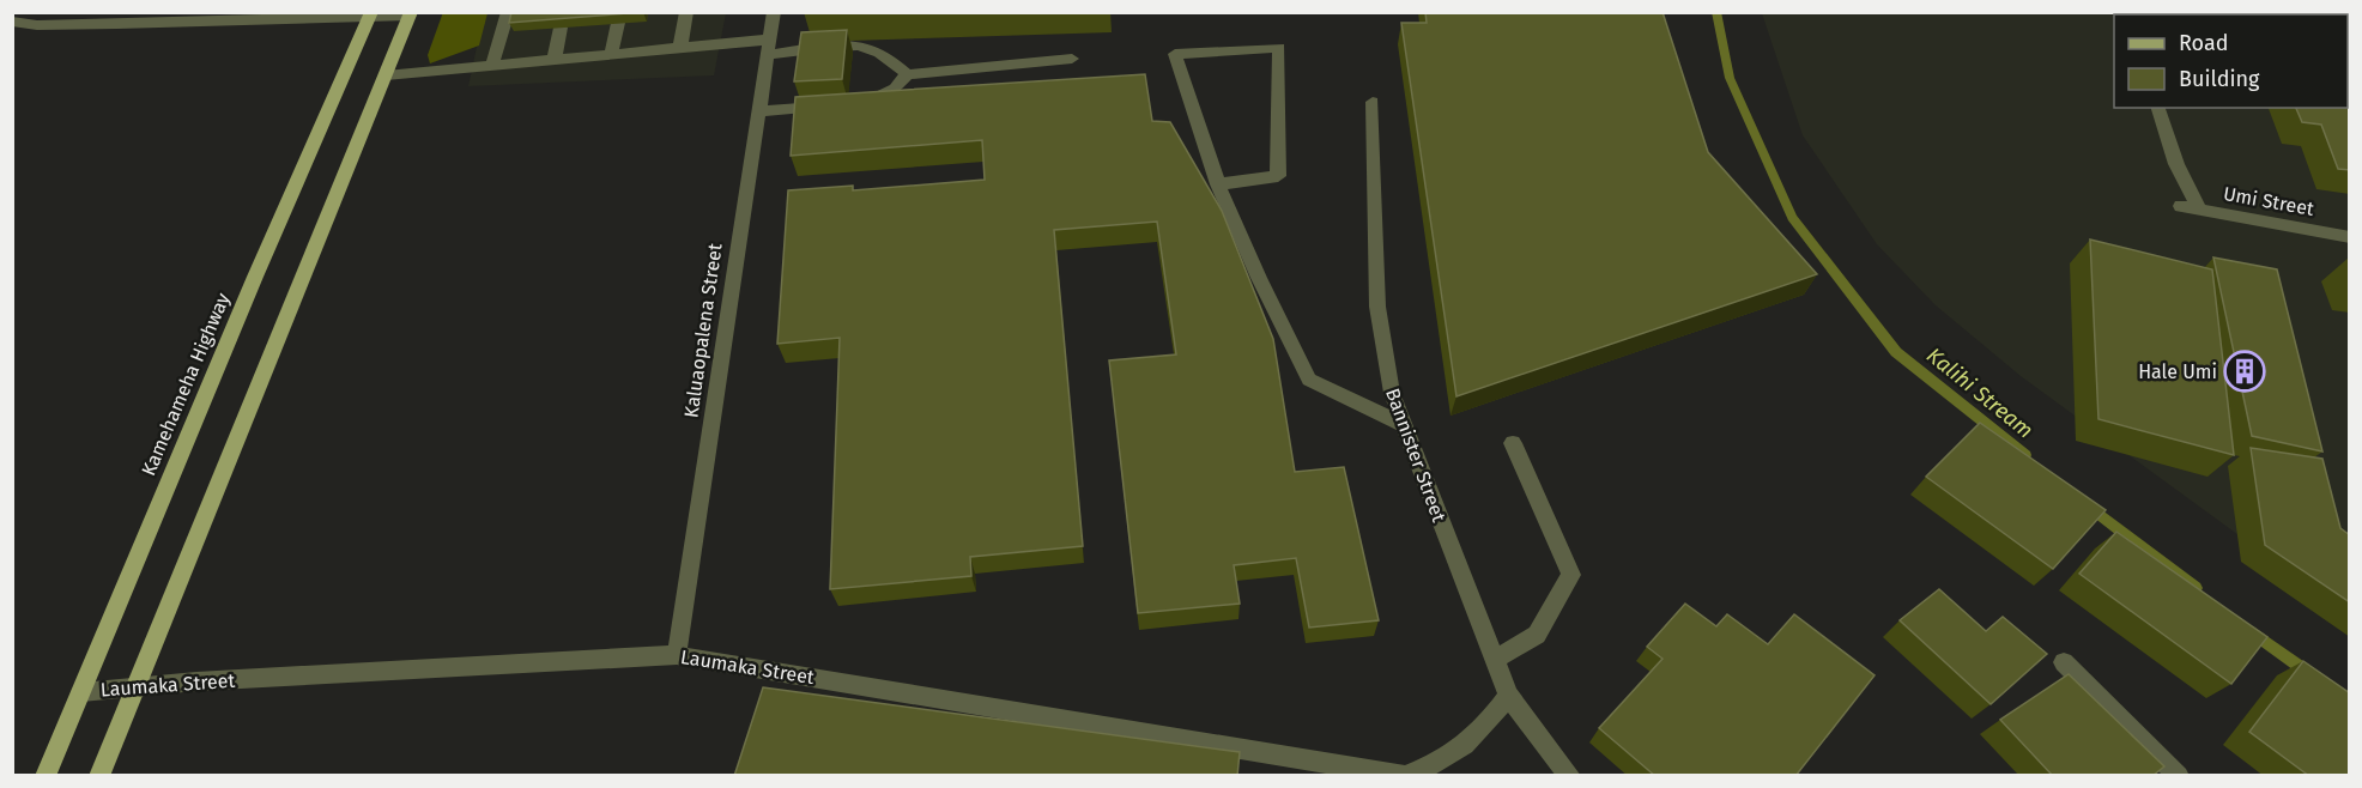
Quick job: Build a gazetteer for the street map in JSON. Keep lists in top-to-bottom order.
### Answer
{
  "streets": {
    "main road": ["Kamehameha Highway"],
    "street": [
      "Umi Street",
      "Kaluaopalena Street",
      "Bannister Street",
      "Laumaka Street"
    ]
  },
  "crossings": [
    ["Kaluaopalena Street", "Laumaka Street"],
    ["Kamehameha Highway", "Laumaka Street"]
  ],
  "water": ["Kalihi Stream"],
  "places": {
    "building": ["Hale Umi"]
  },
  "legend": ["Road", "Building"]
}
